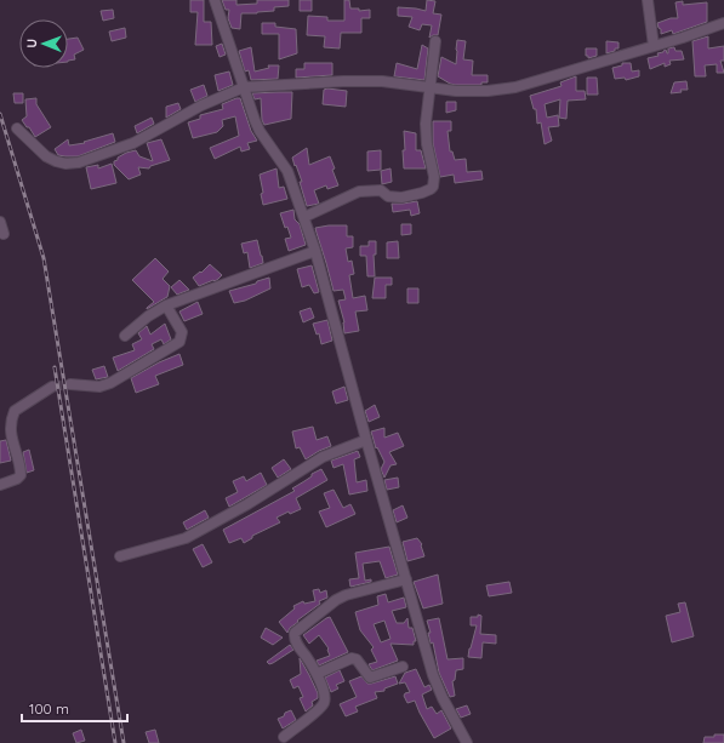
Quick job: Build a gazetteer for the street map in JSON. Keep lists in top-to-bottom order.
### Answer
{
  "scale_bar": "100 m",
  "north": "left"
}
